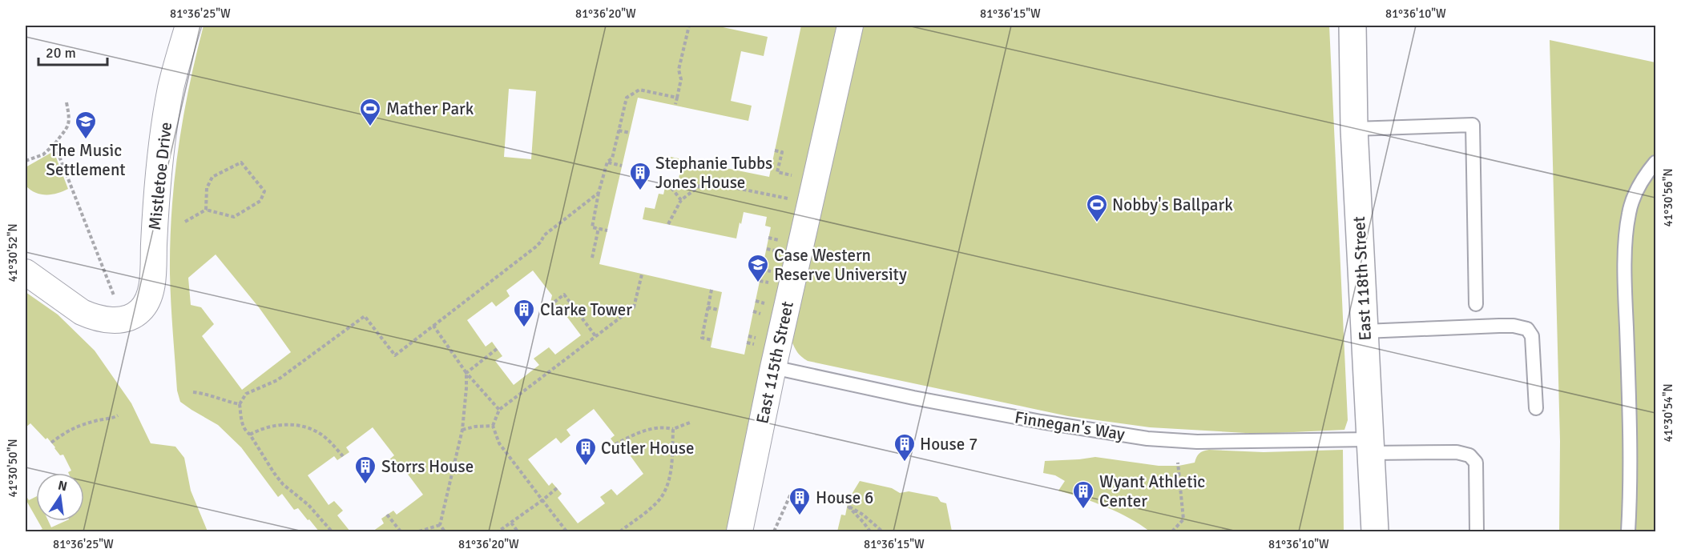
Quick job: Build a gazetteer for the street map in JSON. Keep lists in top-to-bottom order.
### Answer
{
  "streets": {
    "street": ["Mistletoe Drive", "East 118th Street", "East 115th Street"],
    "lane": ["Finnegan's Way"]
  },
  "crossings": [
    ["East 118th Street", "Finnegan's Way"],
    ["East 115th Street", "Finnegan's Way"]
  ],
  "places": {
    "sports": ["Mather Park", "Nobby's Ballpark"],
    "school or university": ["The Music Settlement", "Case Western Reserve University"],
    "building": [
      "Stephanie Tubbs Jones House",
      "Clarke Tower",
      "House 7",
      "Cutler House",
      "Storrs House",
      "Wyant Athletic Center",
      "House 6"
    ]
  },
  "scale_bar": "20 m",
  "north": "top",
  "coordinates": [
    "81°36'25\"W",
    "81°36'20\"W",
    "81°36'15\"W",
    "81°36'10\"W",
    "41°30'56\"N",
    "41°30'52\"N",
    "41°30'54\"N",
    "41°30'50\"N"
  ]
}
